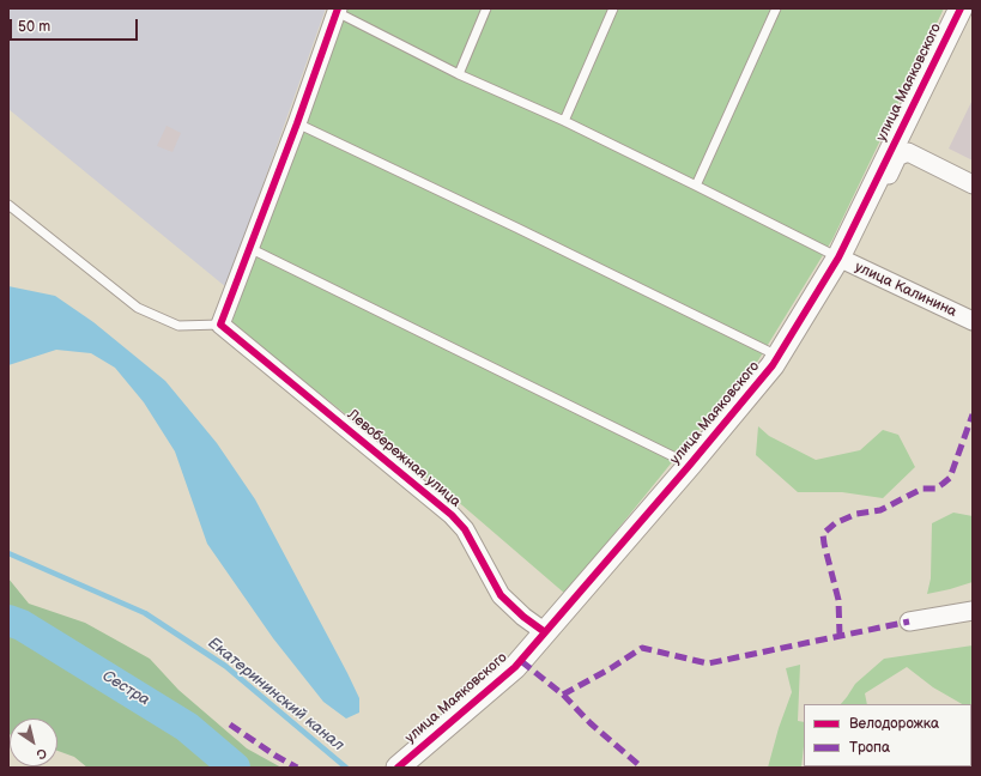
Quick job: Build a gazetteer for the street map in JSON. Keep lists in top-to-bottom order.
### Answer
{
  "streets": {
    "street": ["улица Маяковского", "улица Калинина", "Левобережная улица"]
  },
  "crossings": [
    ["улица Маяковского", "улица Калинина"],
    ["улица Маяковского", "Левобережная улица"]
  ],
  "water": ["Сестра", "Екатерининский канал"],
  "legend": ["Велодорожка", "Тропа"],
  "scale_bar": "50 m",
  "north": "bottom right"
}
